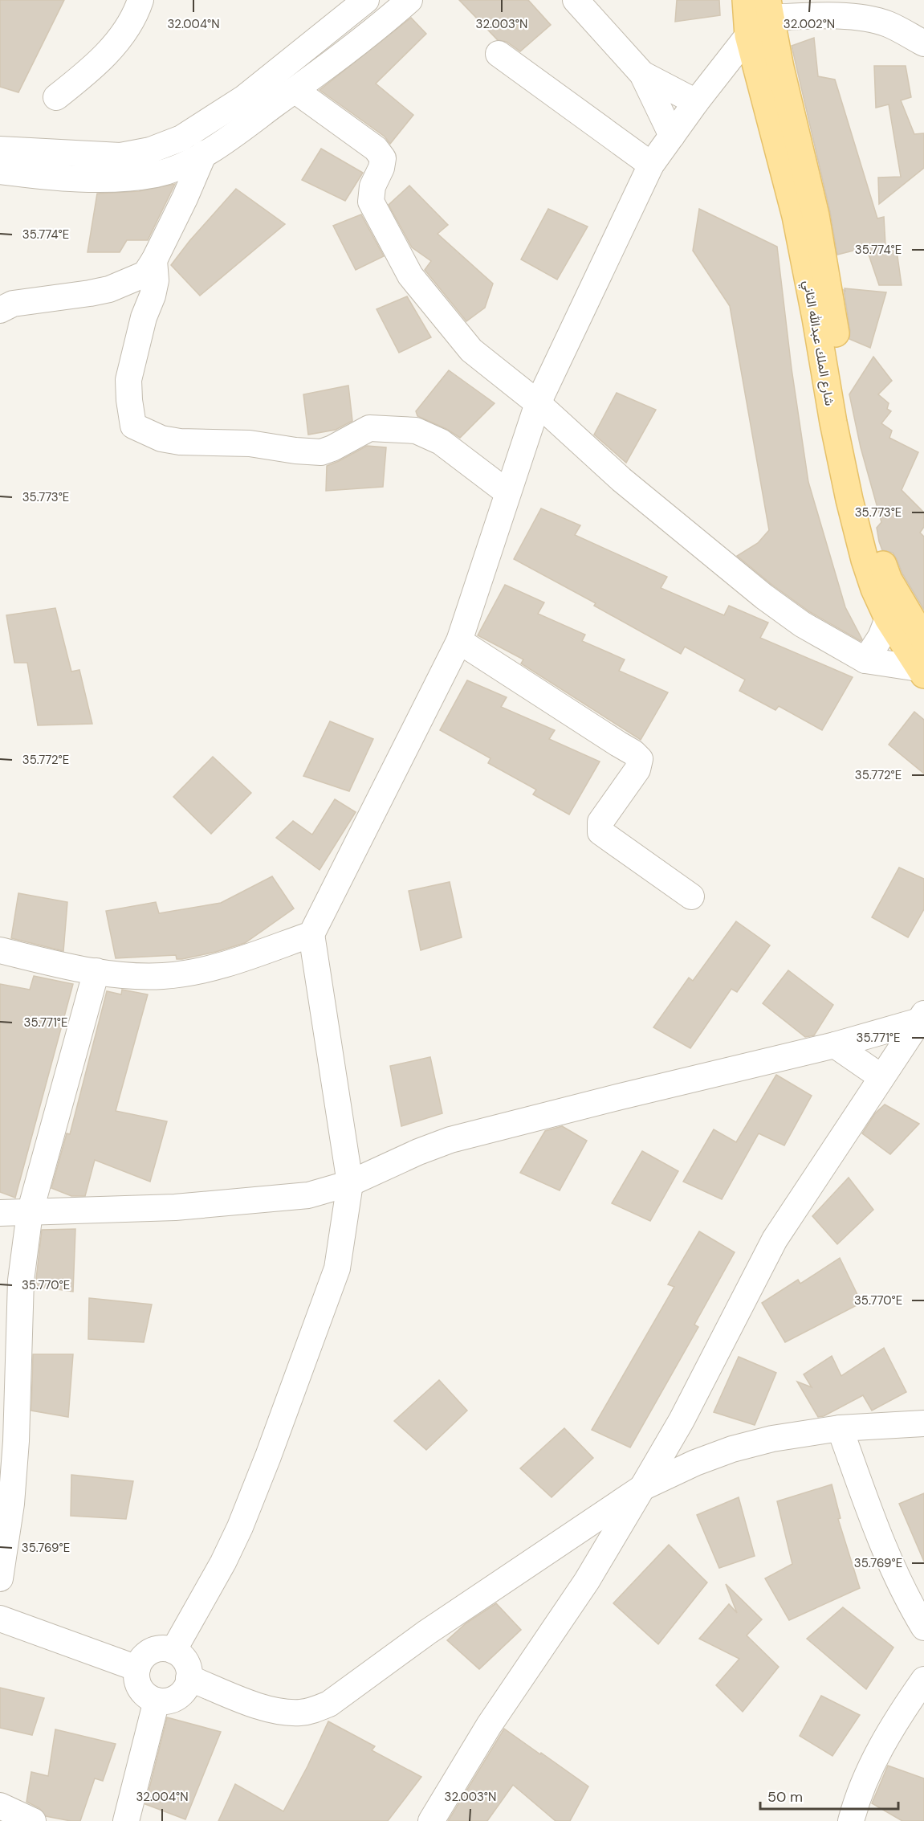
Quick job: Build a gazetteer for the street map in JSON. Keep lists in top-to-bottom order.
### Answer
{
  "streets": {
    "main road": ["شارع الملك عبدالله الثاني"]
  },
  "scale_bar": "50 m",
  "coordinates": [
    "32.004°N",
    "32.003°N",
    "32.002°N",
    "35.774°E",
    "35.773°E",
    "35.772°E",
    "35.771°E",
    "35.770°E",
    "35.769°E"
  ]
}
